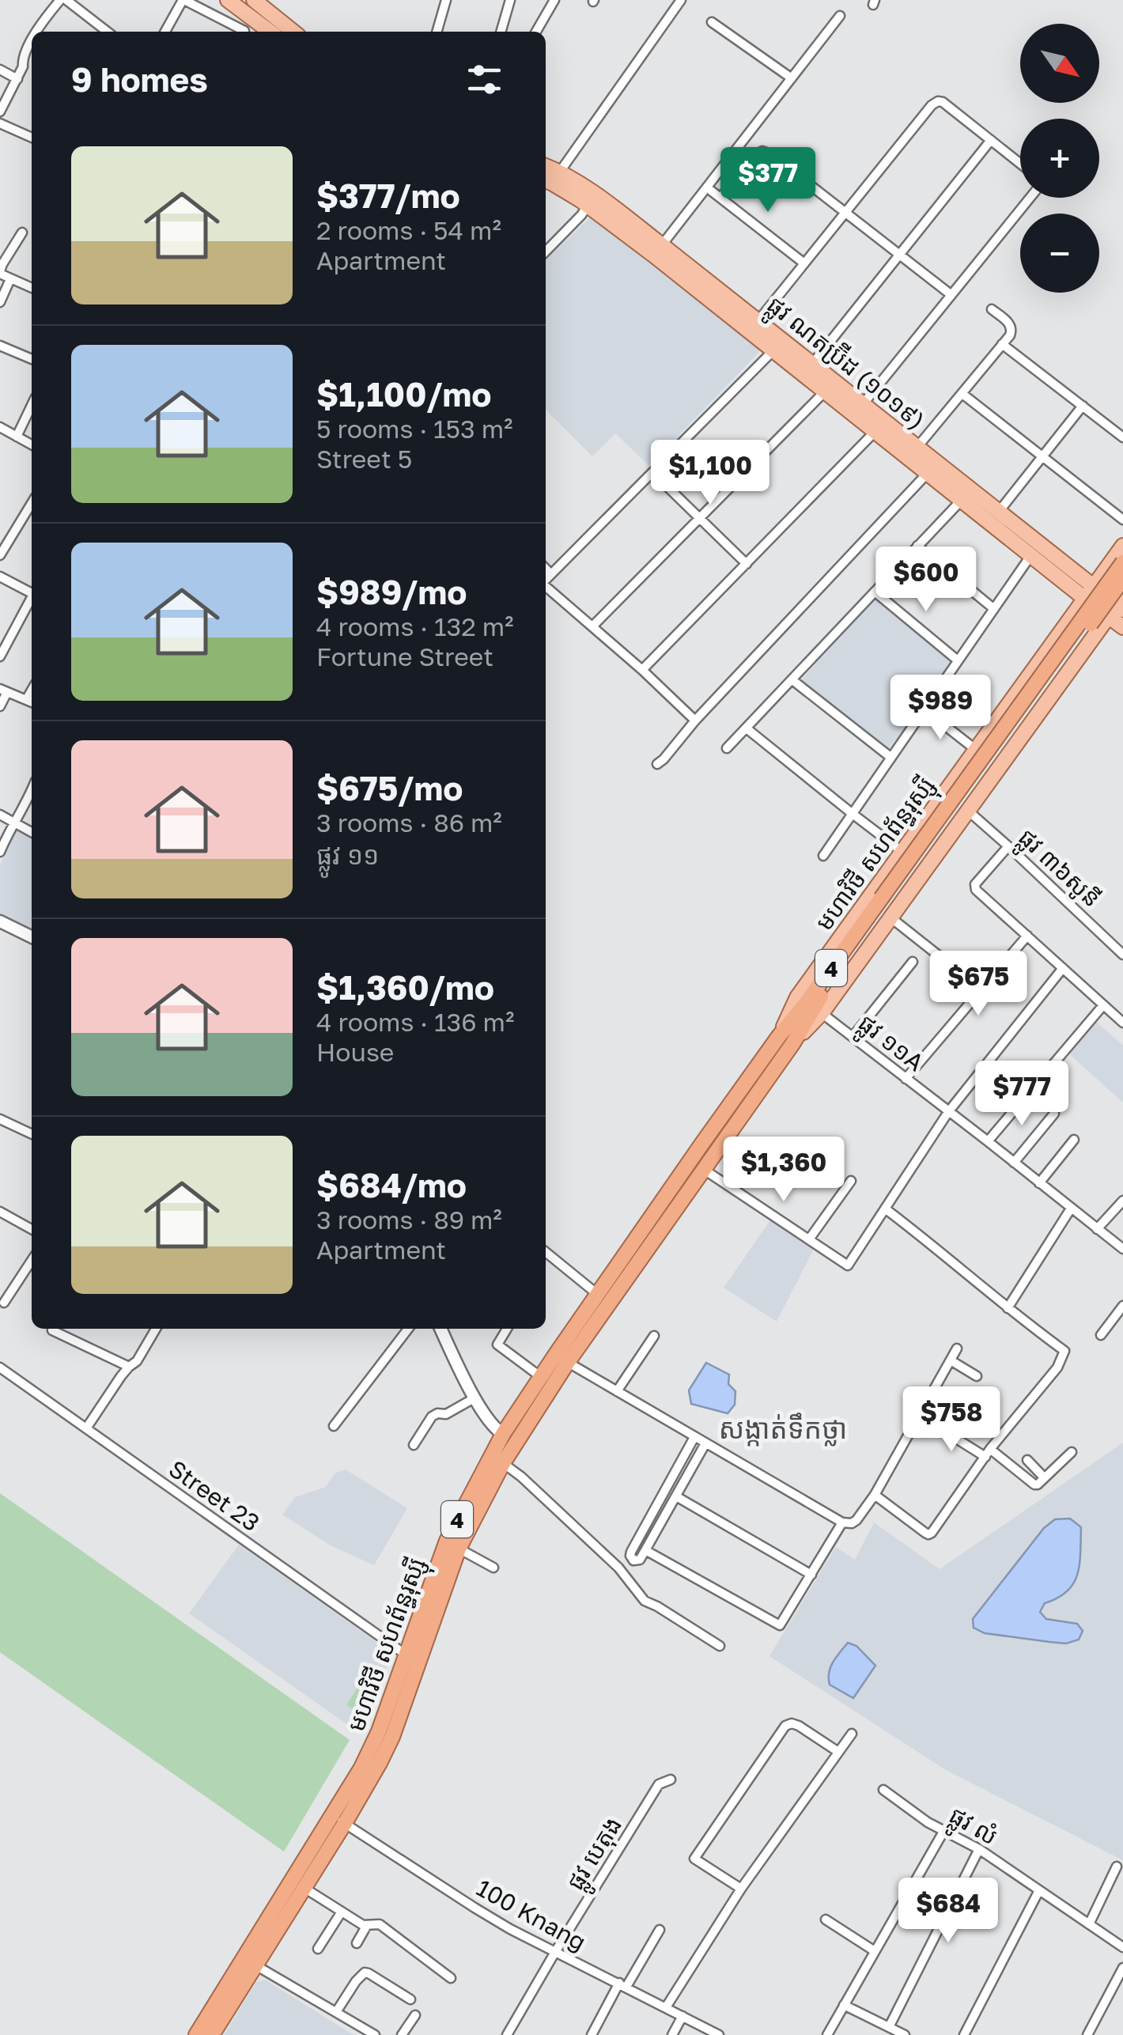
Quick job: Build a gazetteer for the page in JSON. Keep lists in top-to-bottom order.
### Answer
{
  "streets": {
    "highway": ["មហាវិថី សហព័ន្ធរុស្ស៊ី", "4"],
    "main road": ["ផ្លូវ ណតប្រ៊ីដ (១០១៩)"],
    "street": [
      "ផ្លូវ ៣៦សូនី",
      "ផ្លូវ ១១A",
      "Street 23",
      "ផ្លូវ លំ",
      "ផ្លូវ បេតុង",
      "100 Knang"
    ]
  },
  "crossings": [
    ["ផ្លូវ ណតប្រ៊ីដ (១០១៩)", "មហាវិថី សហព័ន្ធរុស្ស៊ី"],
    ["មហាវិថី សហព័ន្ធរុស្ស៊ី", "ផ្លូវ ៣៦សូនី"],
    ["មហាវិថី សហព័ន្ធរុស្ស៊ី", "4"],
    ["មហាវិថី សហព័ន្ធរុស្ស៊ី", "ផ្លូវ ១១A"],
    ["មហាវិថី សហព័ន្ធរុស្ស៊ី", "Street 23"],
    ["មហាវិថី សហព័ន្ធរុស្ស៊ី", "100 Knang"],
    ["ផ្លូវ បេតុង", "100 Knang"]
  ],
  "districts": ["សង្កាត់ទឹកថ្លា"],
  "north": "bottom right",
  "page": {
    "map_buttons": ["+", "−"],
    "heading": "9 homes",
    "list": [
      {
        "name": "$377/mo",
        "note": "2 rooms · 54 m² · Apartment"
      },
      {
        "name": "$1,100/mo",
        "note": "5 rooms · 153 m² · Street 5"
      },
      {
        "name": "$989/mo",
        "note": "4 rooms · 132 m² · Fortune Street"
      },
      {
        "name": "$675/mo",
        "note": "3 rooms · 86 m² · ផ្លូវ ១១"
      },
      {
        "name": "$1,360/mo",
        "note": "4 rooms · 136 m² · House"
      },
      {
        "name": "$684/mo",
        "note": "3 rooms · 89 m² · Apartment"
      }
    ],
    "price": [
      "$377",
      "$1,100",
      "$600",
      "$989",
      "$675",
      "$777",
      "$1,360",
      "$758",
      "$684"
    ]
  }
}
